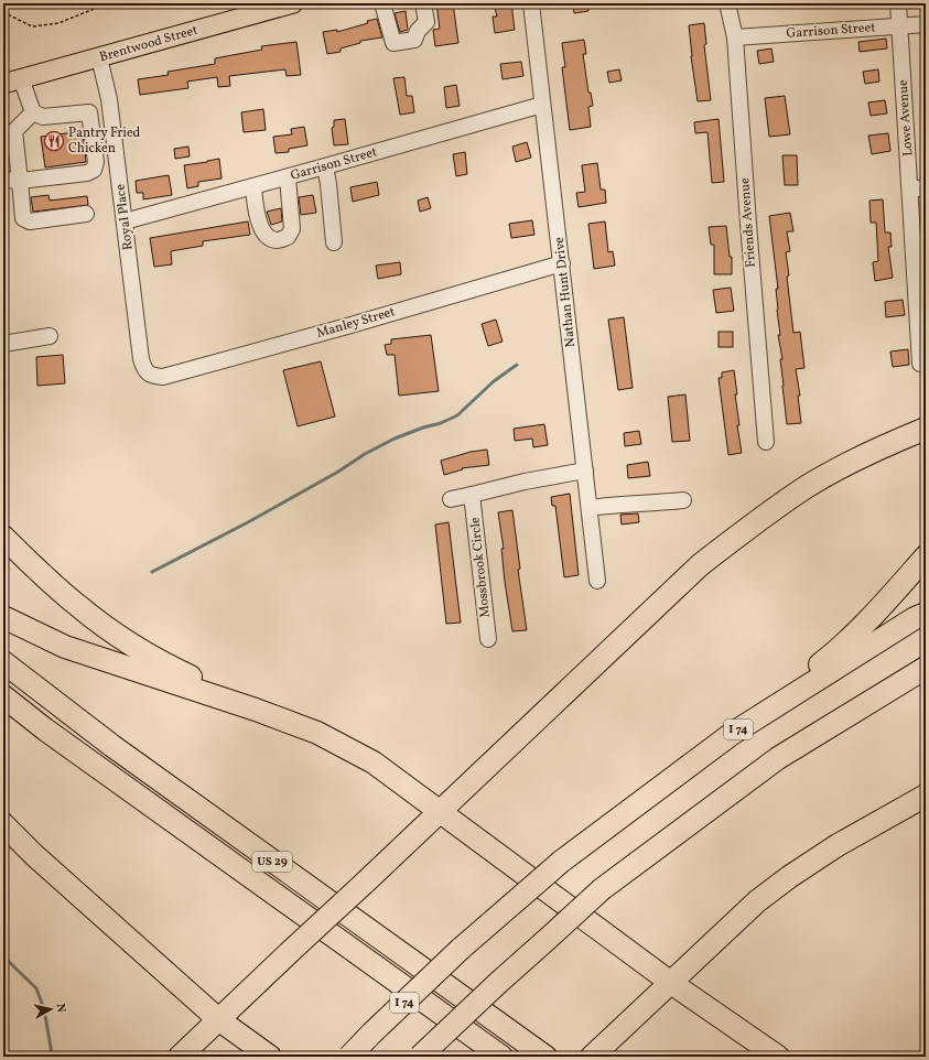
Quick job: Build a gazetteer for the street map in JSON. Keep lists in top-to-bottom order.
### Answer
{
  "streets": {
    "highway": ["I 74", "US 29"],
    "main road": ["Brentwood Street"],
    "street": [
      "Garrison Street",
      "Lowe Avenue",
      "Royal Place",
      "Friends Avenue",
      "Nathan Hunt Drive",
      "Manley Street",
      "Mossbrook Circle"
    ]
  },
  "crossings": [
    ["Garrison Street", "Lowe Avenue"],
    ["Garrison Street", "Royal Place"],
    ["Garrison Street", "Friends Avenue"],
    ["Garrison Street", "Nathan Hunt Drive"],
    ["Brentwood Street", "Royal Place"],
    ["Royal Place", "Manley Street"],
    ["Nathan Hunt Drive", "Manley Street"]
  ],
  "places": {
    "restaurant": ["Pantry Fried Chicken"]
  },
  "north": "right"
}
